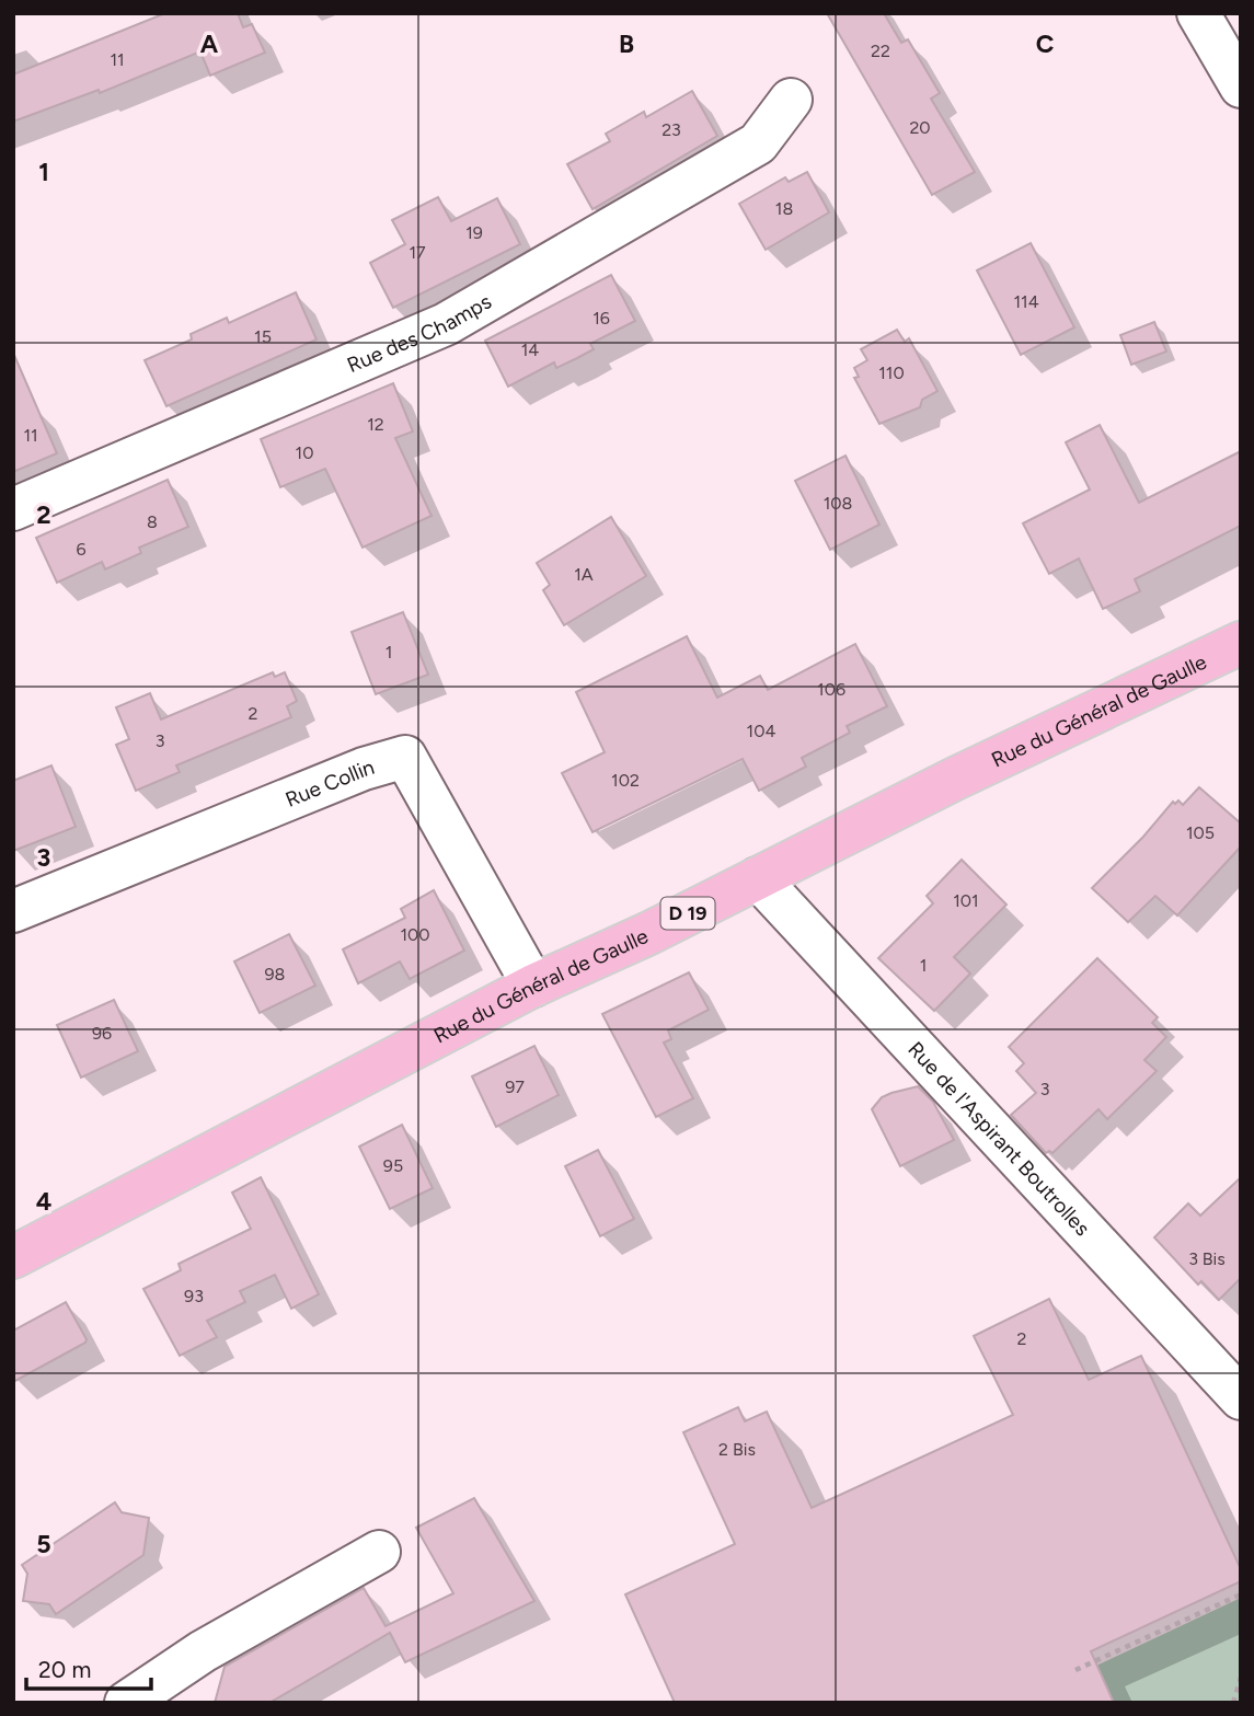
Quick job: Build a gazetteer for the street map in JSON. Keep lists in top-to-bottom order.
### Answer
{
  "streets": {
    "main road": ["Rue du Général de Gaulle", "D 19"],
    "street": ["Rue des Champs", "Rue Collin", "Rue de l'Aspirant Boutrolles"]
  },
  "crossings": [
    ["Rue du Général de Gaulle", "Rue Collin"],
    ["Rue du Général de Gaulle", "Rue de l'Aspirant Boutrolles"]
  ],
  "house_numbers": [
    "22",
    "11",
    "20",
    "23",
    "18",
    "19",
    "17",
    "114",
    "16",
    "15",
    "14",
    "110",
    "12",
    "11",
    "10",
    "108",
    "8",
    "6",
    "1A",
    "1",
    "106",
    "2",
    "104",
    "3",
    "102",
    "105",
    "101",
    "100",
    "1",
    "98",
    "96",
    "97",
    "3",
    "95",
    "3 Bis",
    "93",
    "2",
    "2 Bis"
  ],
  "scale_bar": "20 m",
  "grid": {
    "columns": ["A", "B", "C"],
    "rows": [
      "1",
      "2",
      "3",
      "4",
      "5"
    ]
  }
}
